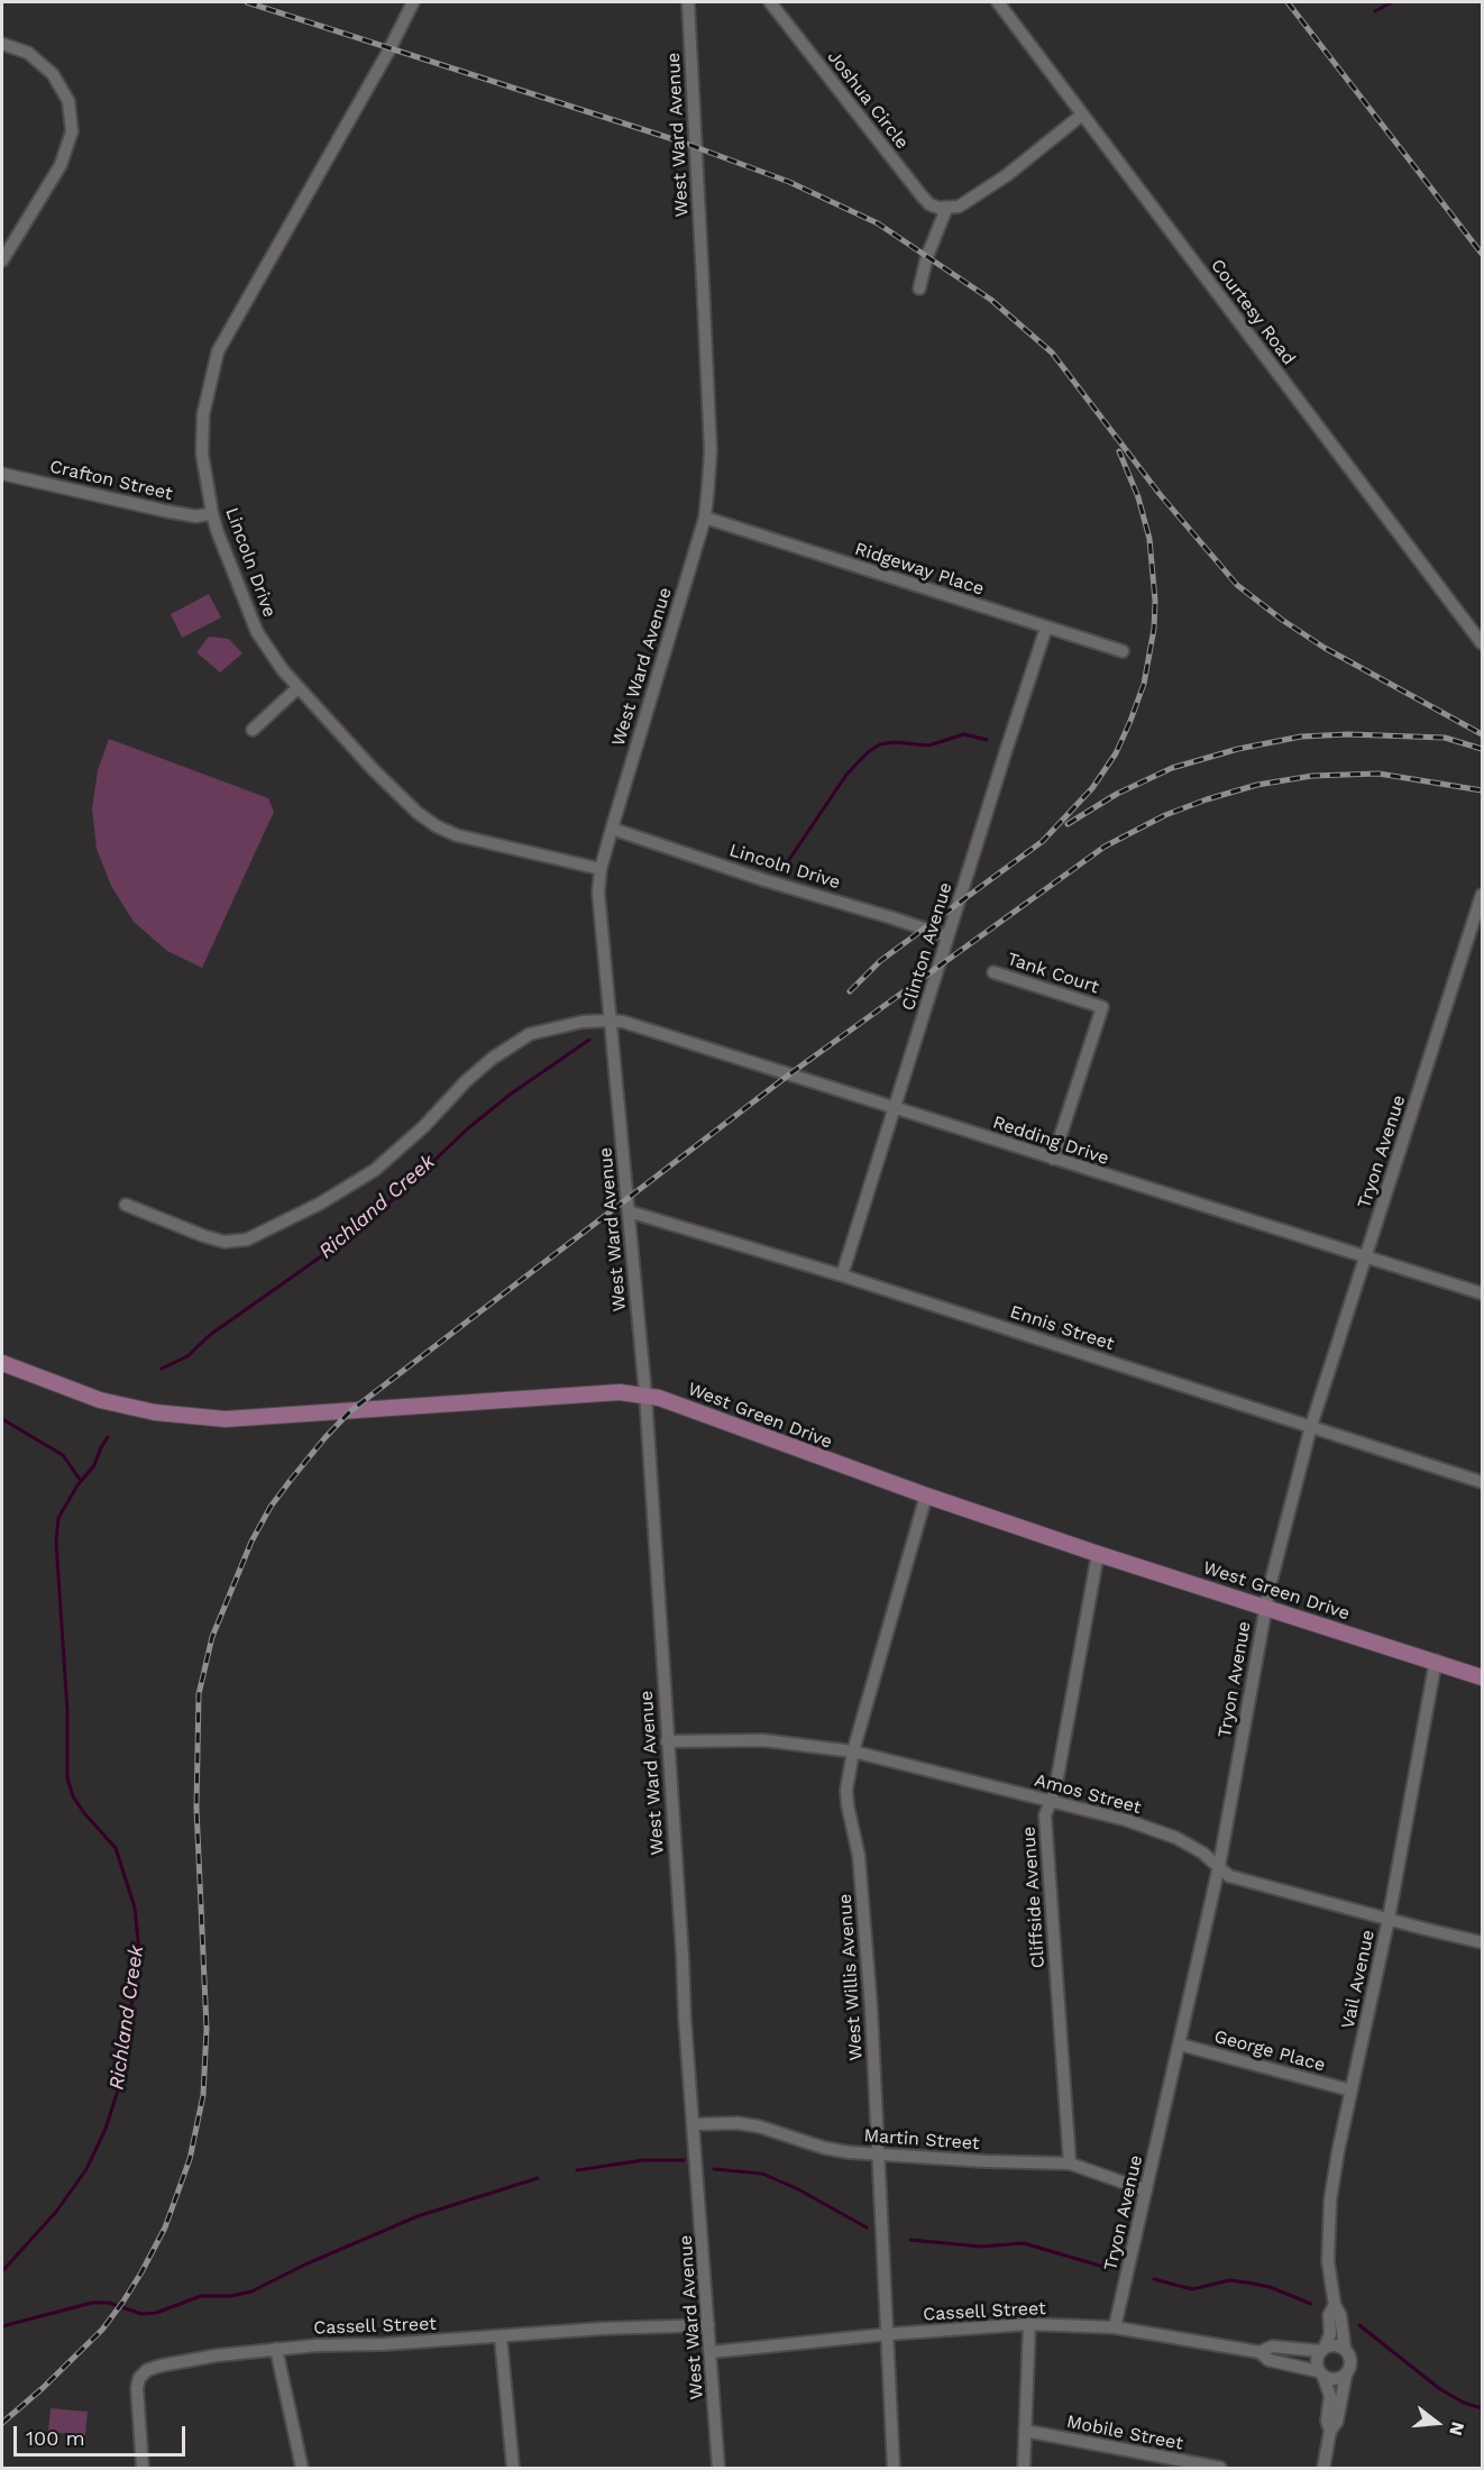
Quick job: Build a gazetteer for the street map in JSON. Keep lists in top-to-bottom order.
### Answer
{
  "streets": {
    "main road": ["West Green Drive"],
    "street": [
      "Joshua Circle",
      "West Ward Avenue",
      "Courtesy Road",
      "Crafton Street",
      "Lincoln Drive",
      "Ridgeway Place",
      "Clinton Avenue",
      "Tank Court",
      "Redding Drive",
      "Tryon Avenue",
      "Ennis Street",
      "Amos Street",
      "Cliffside Avenue",
      "West Willis Avenue",
      "Vail Avenue",
      "George Place",
      "Martin Street",
      "Cassell Street",
      "Mobile Street"
    ]
  },
  "crossings": [
    ["West Ward Avenue", "Lincoln Drive"],
    ["West Ward Avenue", "Ridgeway Place"],
    ["West Ward Avenue", "Redding Drive"],
    ["West Ward Avenue", "Ennis Street"],
    ["West Ward Avenue", "West Green Drive"],
    ["West Ward Avenue", "Amos Street"],
    ["West Ward Avenue", "Martin Street"],
    ["West Ward Avenue", "Cassell Street"],
    ["Crafton Street", "Lincoln Drive"],
    ["Lincoln Drive", "Clinton Avenue"],
    ["Ridgeway Place", "Clinton Avenue"],
    ["Clinton Avenue", "Redding Drive"],
    ["Clinton Avenue", "Ennis Street"],
    ["Tank Court", "Redding Drive"],
    ["Redding Drive", "Tryon Avenue"],
    ["Tryon Avenue", "Ennis Street"],
    ["Tryon Avenue", "West Green Drive"],
    ["Tryon Avenue", "Amos Street"],
    ["Tryon Avenue", "George Place"],
    ["Tryon Avenue", "Martin Street"],
    ["Tryon Avenue", "Cassell Street"],
    ["West Green Drive", "Cliffside Avenue"],
    ["West Green Drive", "West Willis Avenue"],
    ["West Green Drive", "Vail Avenue"],
    ["Amos Street", "Cliffside Avenue"],
    ["Amos Street", "West Willis Avenue"],
    ["Amos Street", "Vail Avenue"],
    ["Cliffside Avenue", "Martin Street"],
    ["West Willis Avenue", "Martin Street"],
    ["West Willis Avenue", "Cassell Street"],
    ["Vail Avenue", "George Place"],
    ["Vail Avenue", "Cassell Street"]
  ],
  "water": ["Richland Creek"],
  "scale_bar": "100 m",
  "north": "right"
}
